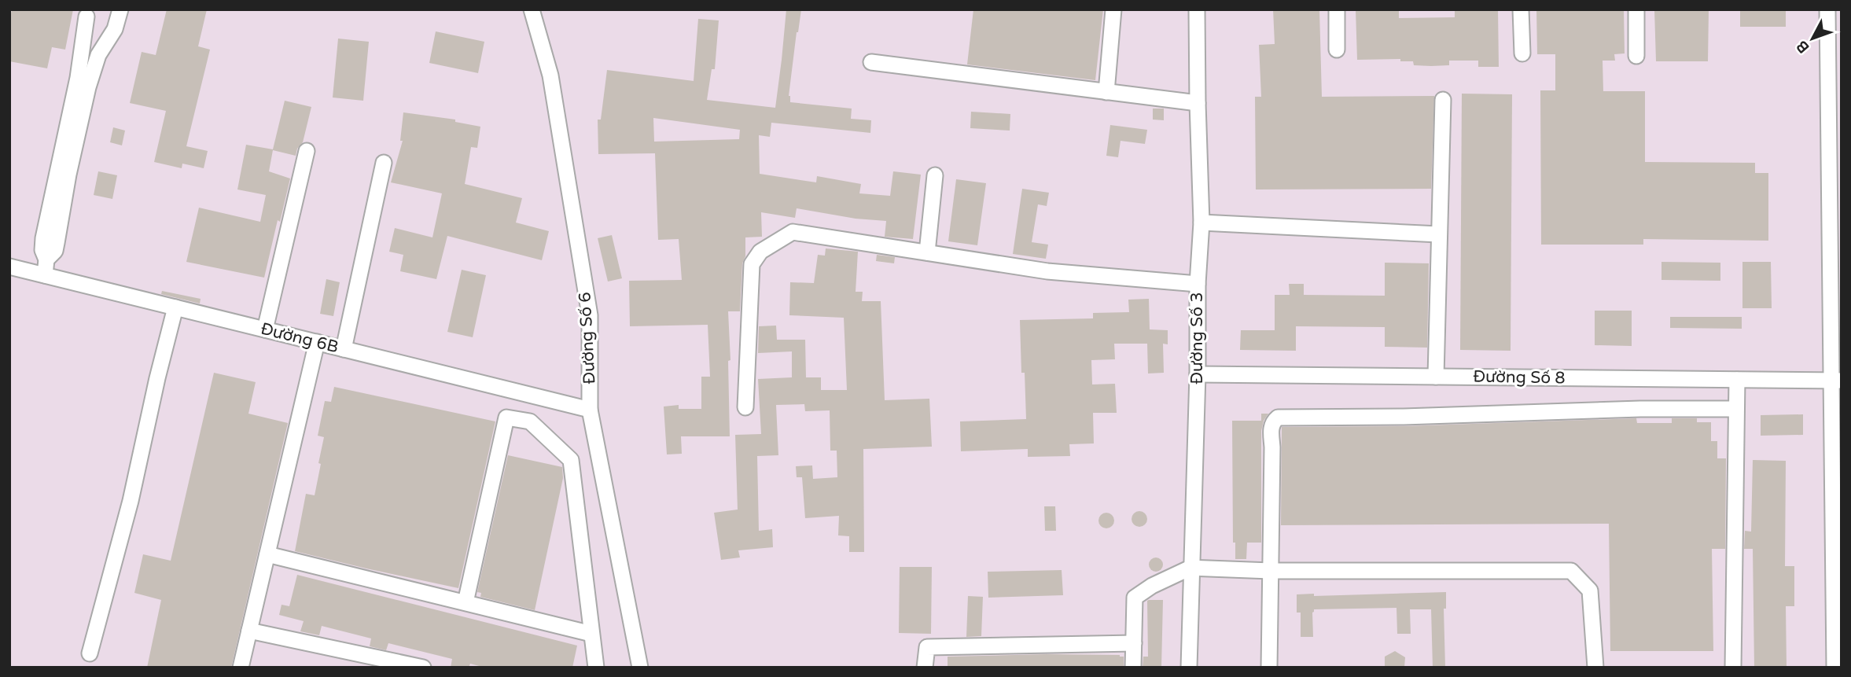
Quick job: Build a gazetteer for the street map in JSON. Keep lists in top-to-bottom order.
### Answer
{
  "streets": {
    "street": [
      "Đường 6B",
      "Đường Số 6",
      "Đường Số 3",
      "Đường Số 8"
    ]
  },
  "crossings": [
    ["Đường 6B", "Đường Số 6"],
    ["Đường Số 3", "Đường Số 8"]
  ],
  "north": "bottom left"
}
